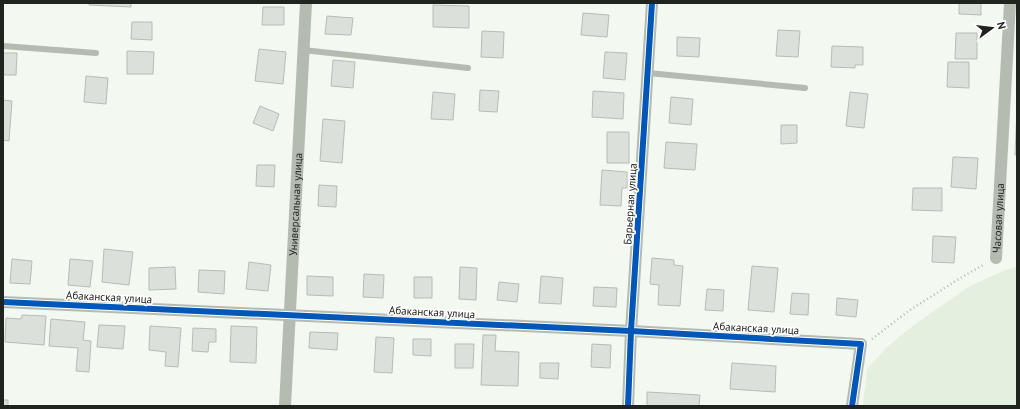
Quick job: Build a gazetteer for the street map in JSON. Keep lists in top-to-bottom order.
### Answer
{
  "streets": {
    "street": [
      "Барьерная улица",
      "Универсальная улица",
      "Часовая улица",
      "Абаканская улица"
    ]
  },
  "crossings": [
    ["Барьерная улица", "Абаканская улица"],
    ["Универсальная улица", "Абаканская улица"],
    ["Часовая улица", "Абаканская улица"]
  ],
  "north": "right"
}
